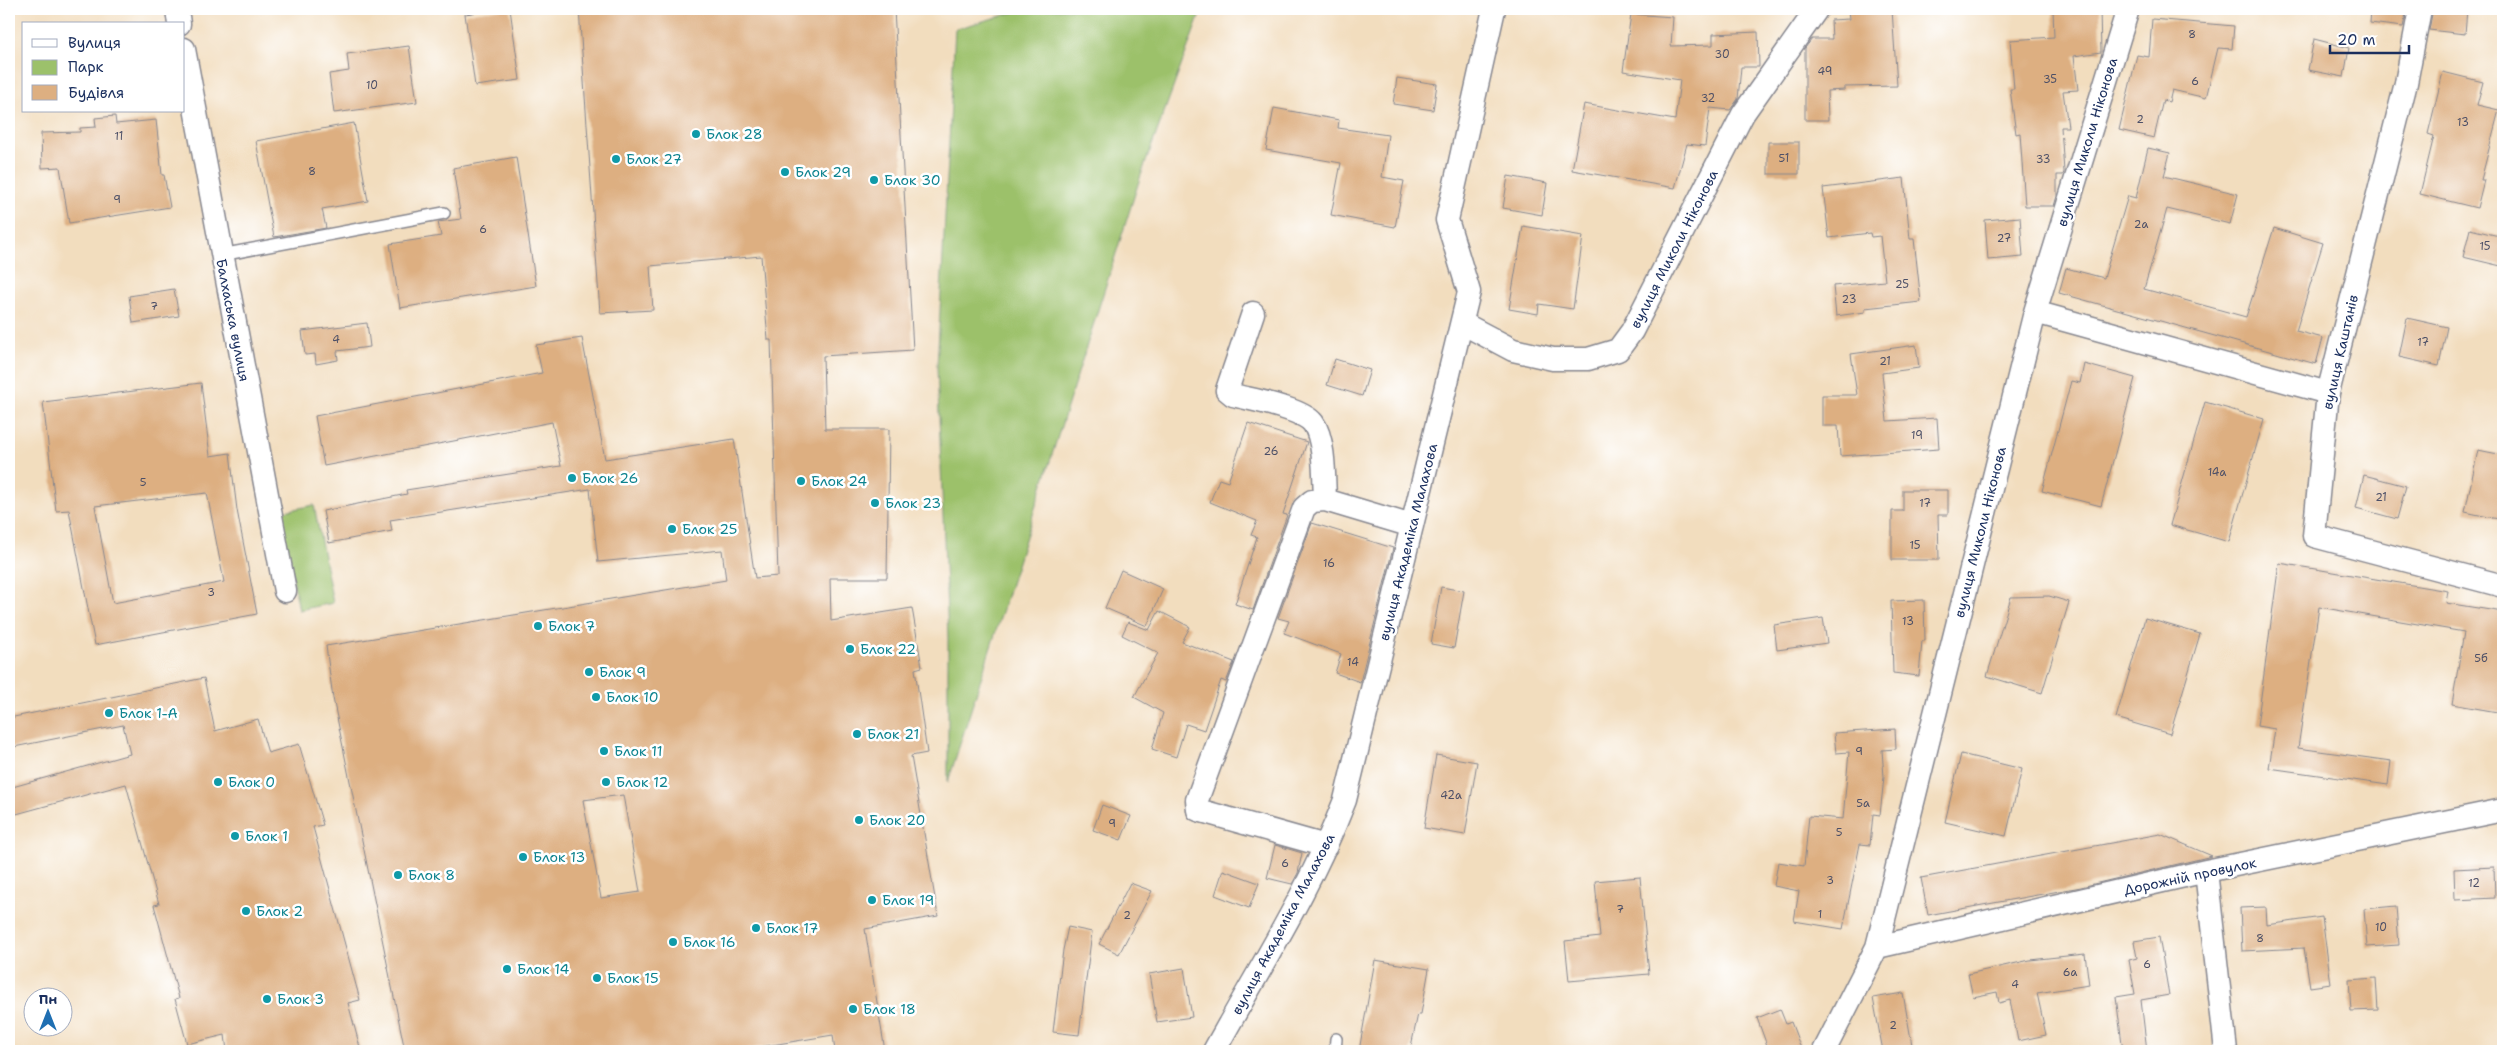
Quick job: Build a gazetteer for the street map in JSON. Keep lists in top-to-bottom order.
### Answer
{
  "streets": {
    "street": [
      "вулиця Миколи Ніконова",
      "Балхаська вулиця",
      "вулиця Каштанів",
      "вулиця Академіка Малахова",
      "Дорожній провулок"
    ]
  },
  "crossings": [
    ["вулиця Миколи Ніконова", "вулиця Академіка Малахова"],
    ["вулиця Миколи Ніконова", "Дорожній провулок"]
  ],
  "places": [
    "Блок 28",
    "Блок 27",
    "Блок 29",
    "Блок 30",
    "Блок 26",
    "Блок 24",
    "Блок 23",
    "Блок 25",
    "Блок 7",
    "Блок 22",
    "Блок 9",
    "Блок 10",
    "Блок 1-А",
    "Блок 21",
    "Блок 11",
    "Блок 0",
    "Блок 12",
    "Блок 20",
    "Блок 1",
    "Блок 13",
    "Блок 8",
    "Блок 19",
    "Блок 2",
    "Блок 17",
    "Блок 16",
    "Блок 14",
    "Блок 15",
    "Блок 3",
    "Блок 18"
  ],
  "house_numbers": [
    "8",
    "30",
    "49",
    "35",
    "6",
    "10",
    "32",
    "2",
    "13",
    "11",
    "51",
    "33",
    "8",
    "9",
    "2а",
    "6",
    "27",
    "15",
    "25",
    "23",
    "7",
    "4",
    "17",
    "21",
    "19",
    "26",
    "14а",
    "5",
    "21",
    "17",
    "15",
    "16",
    "3",
    "13",
    "5б",
    "14",
    "9",
    "42а",
    "5а",
    "9",
    "5",
    "6",
    "3",
    "12",
    "7",
    "1",
    "2",
    "10",
    "8",
    "6",
    "6а",
    "4",
    "2"
  ],
  "legend": ["Вулиця", "Парк", "Будівля"],
  "scale_bar": "20 m",
  "north": "top"
}
